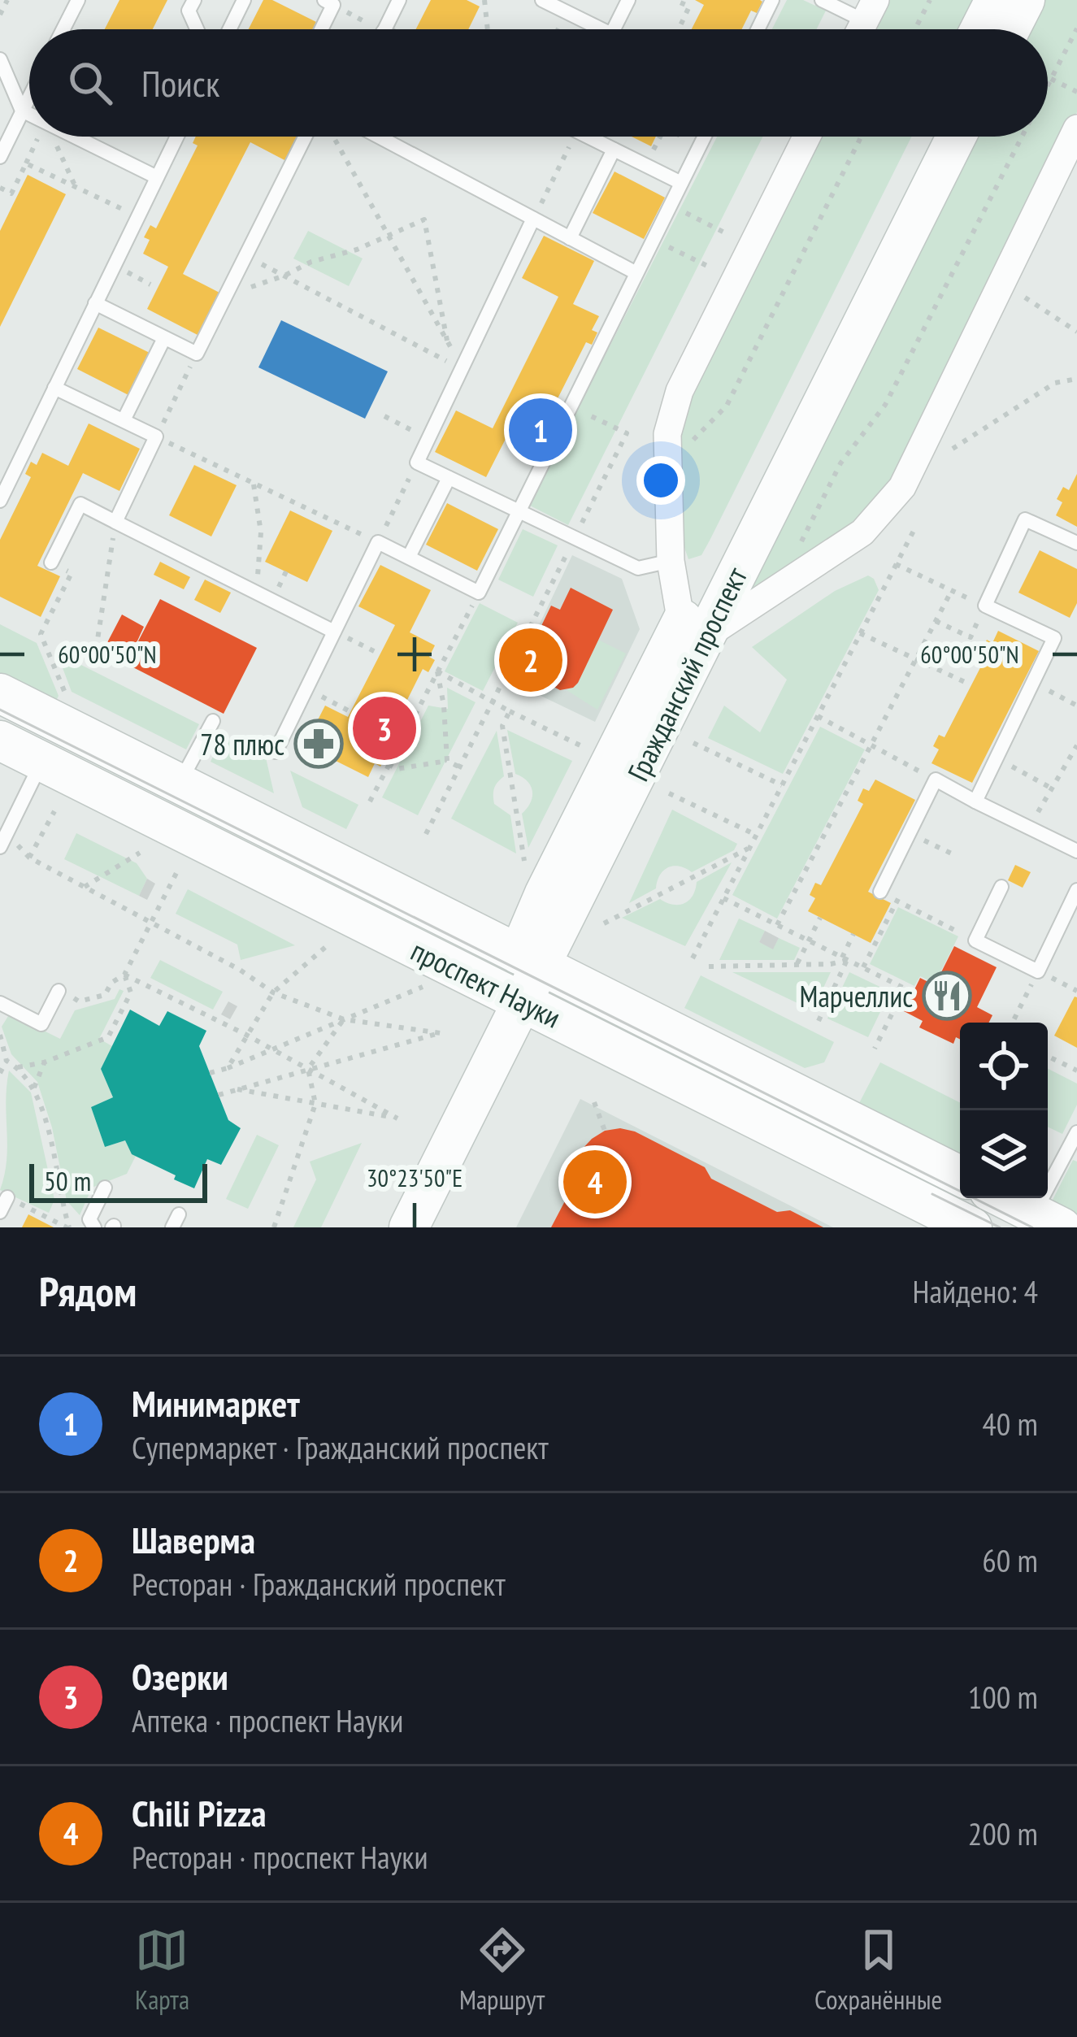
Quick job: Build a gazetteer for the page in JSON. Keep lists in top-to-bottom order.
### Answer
{
  "streets": {
    "main road": ["Гражданский проспект", "проспект Науки"]
  },
  "crossings": [
    ["Гражданский проспект", "проспект Науки"]
  ],
  "places": {
    "pharmacy": ["78 плюс"],
    "restaurant": ["Марчеллис"]
  },
  "scale_bar": "50 m",
  "page": {
    "search": "Поиск",
    "pins": [
      "1",
      "2",
      "3",
      "4"
    ],
    "scale": "50 m",
    "heading": ["Рядом", "Найдено: 4"],
    "list": [
      {
        "mark": "1",
        "name": "Минимаркет",
        "note": "Супермаркет · Гражданский проспект",
        "value": "40 m"
      },
      {
        "mark": "2",
        "name": "Шаверма",
        "note": "Ресторан · Гражданский проспект",
        "value": "60 m"
      },
      {
        "mark": "3",
        "name": "Озерки",
        "note": "Аптека · проспект Науки",
        "value": "100 m"
      },
      {
        "mark": "4",
        "name": "Chili Pizza",
        "note": "Ресторан · проспект Науки",
        "value": "200 m"
      }
    ],
    "nav": ["Карта", "Маршрут", "Сохранённые"]
  },
  "coordinates": ["60°00'50\"N", "30°23'50\"E"]
}
